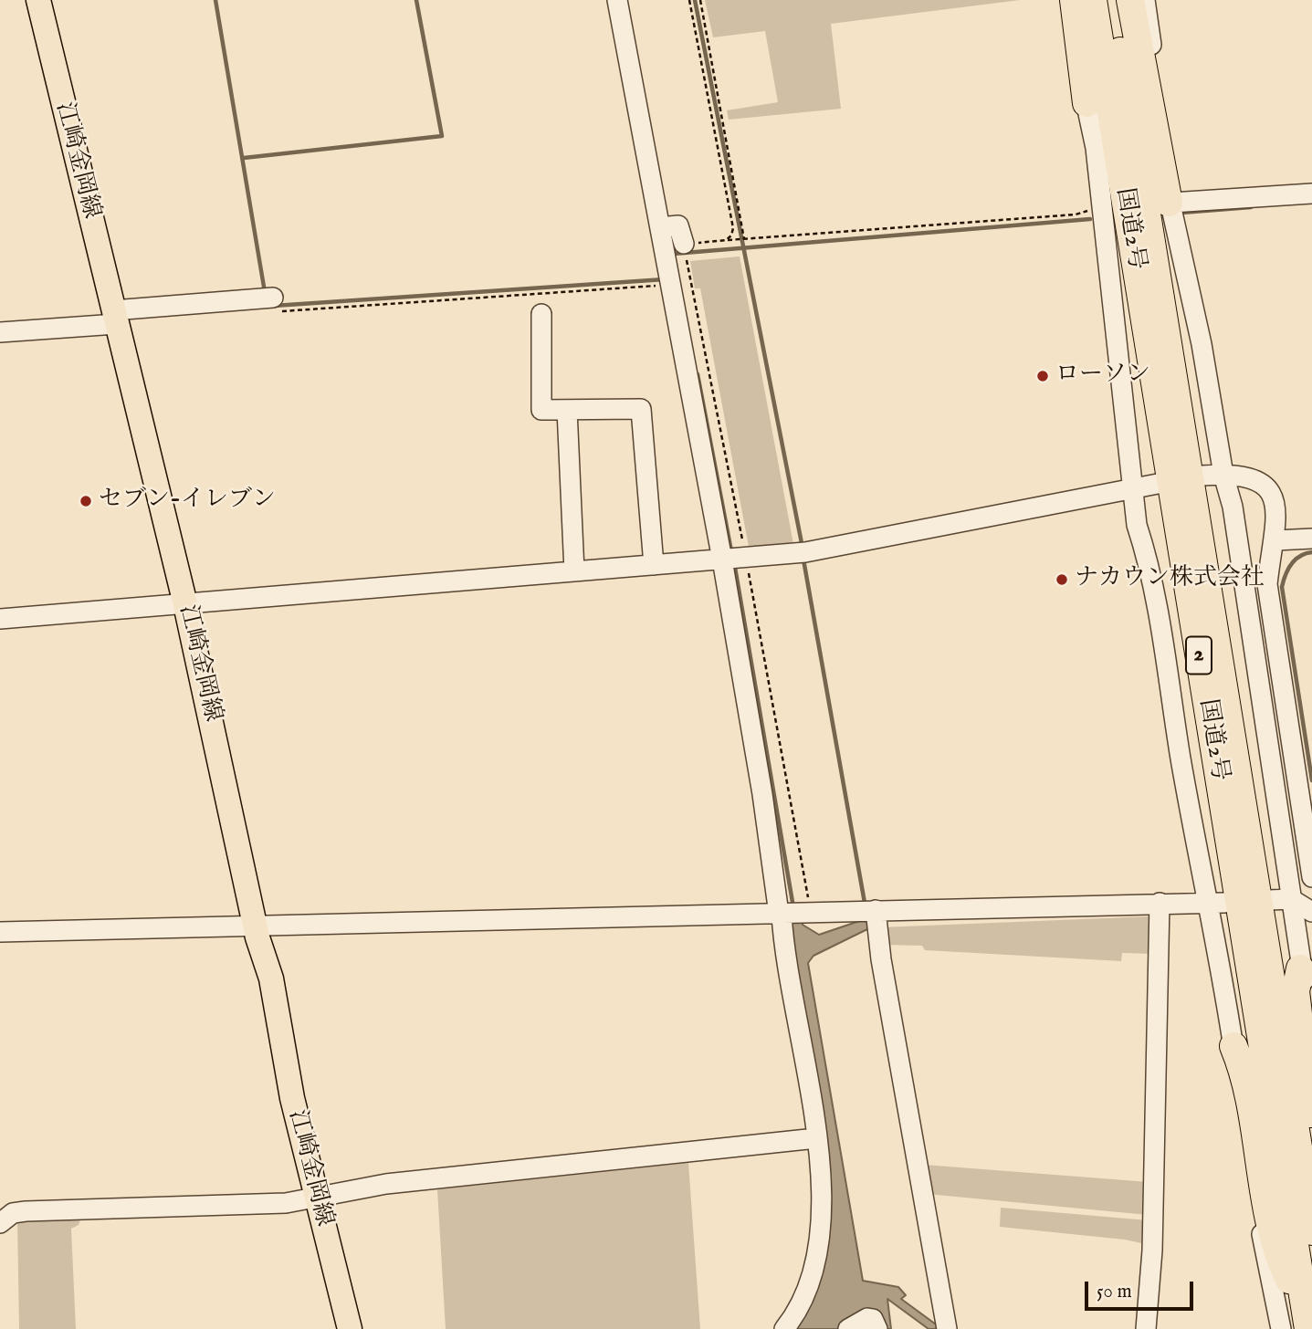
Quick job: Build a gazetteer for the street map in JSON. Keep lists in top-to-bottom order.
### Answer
{
  "streets": {
    "highway": ["国道2号", "2"],
    "main road": ["江崎金岡線"]
  },
  "places": ["ローソン", "セブン-イレブン", "ナカウン株式会社"],
  "scale_bar": "50 m"
}
